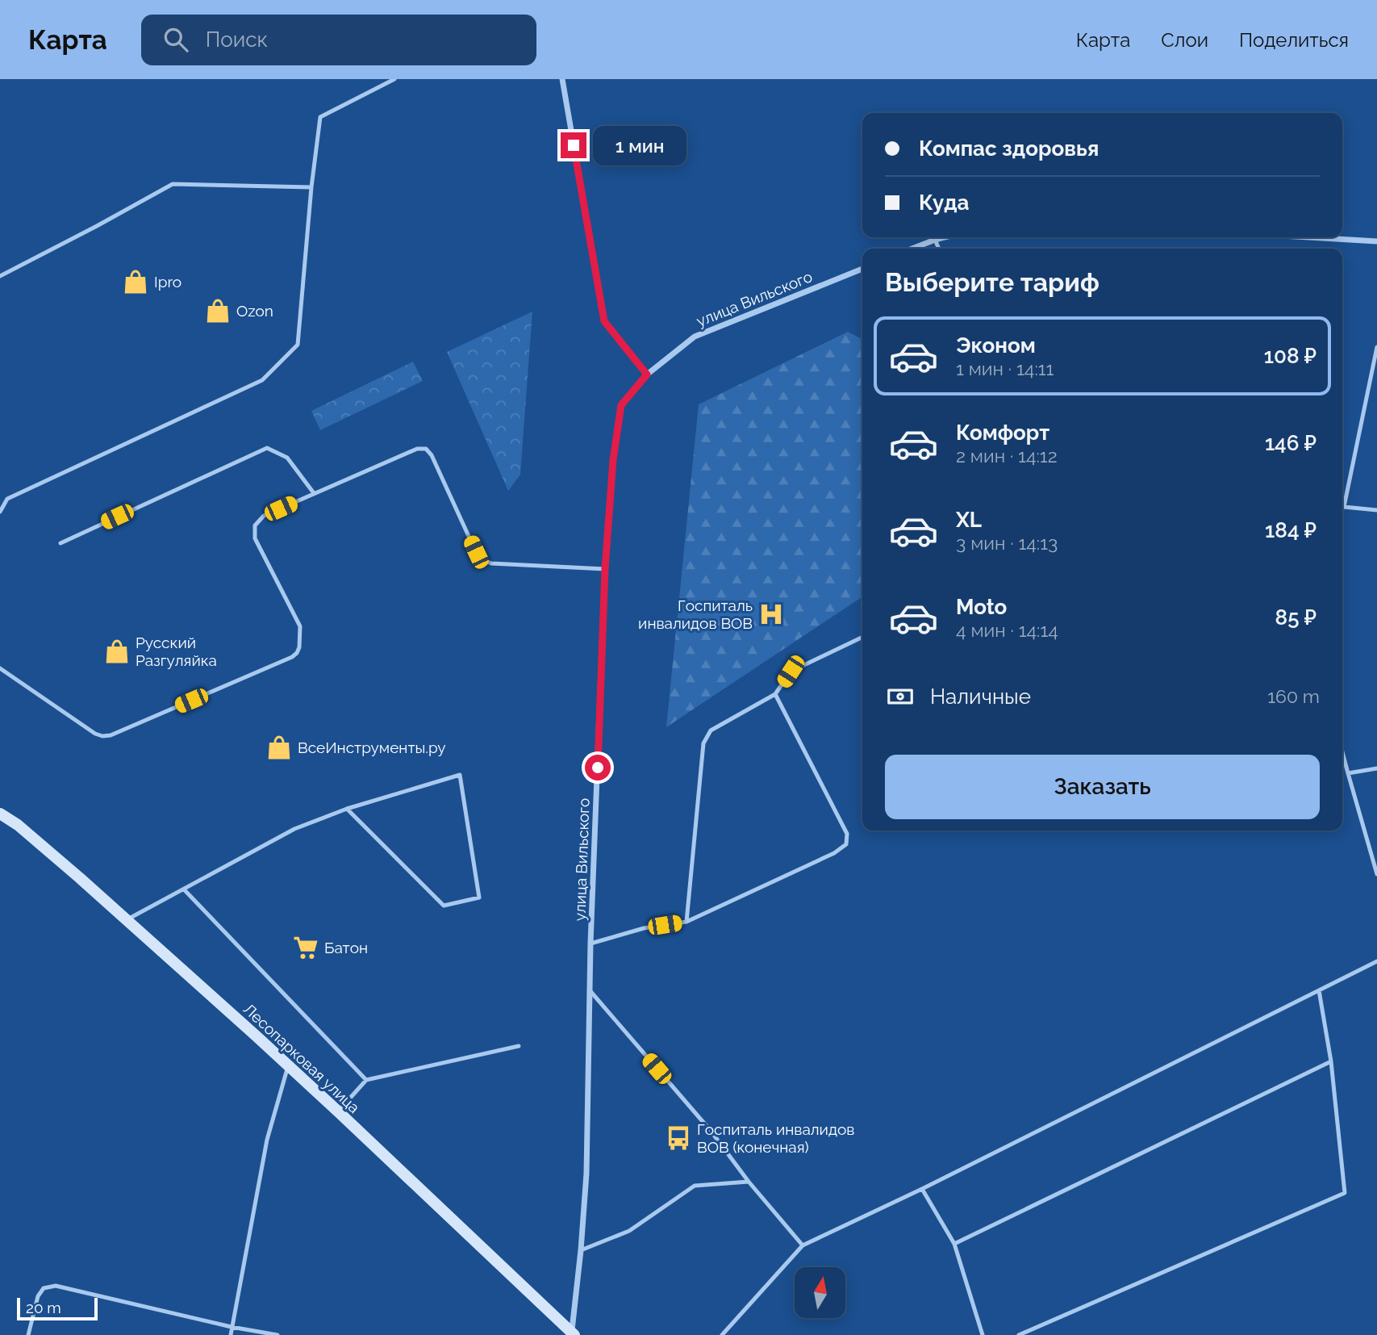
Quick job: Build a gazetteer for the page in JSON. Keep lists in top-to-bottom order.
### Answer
{
  "streets": {
    "main road": ["Лесопарковая улица"],
    "street": ["улица Вильского"]
  },
  "crossings": [
    ["улица Вильского", "Лесопарковая улица"]
  ],
  "places": {
    "shop": [
      "Ipro",
      "Ozon",
      "Русский Разгуляйка",
      "ВсеИнструменты.ру"
    ],
    "hospital": ["Госпиталь инвалидов ВОВ"],
    "supermarket": ["Батон"],
    "bus stop": ["Госпиталь инвалидов ВОВ (конечная)"]
  },
  "scale_bar": "20 m",
  "north": "top",
  "page": {
    "header": "Карта",
    "search": "Поиск",
    "nav": ["Карта", "Слои", "Поделиться"],
    "banner": ["Компас здоровья", "Куда"],
    "bubble": "1 мин",
    "heading": "Выберите тариф",
    "list": [
      {
        "name": "Эконом",
        "note": "1 мин · 14:11",
        "value": "108 ₽"
      },
      {
        "name": "Комфорт",
        "note": "2 мин · 14:12",
        "value": "146 ₽"
      },
      {
        "name": "XL",
        "note": "3 мин · 14:13",
        "value": "184 ₽"
      },
      {
        "name": "Moto",
        "note": "4 мин · 14:14",
        "value": "85 ₽"
      }
    ],
    "pay": ["Наличные", "160 m"],
    "buttons": "Заказать",
    "scale": "20 m"
  }
}
